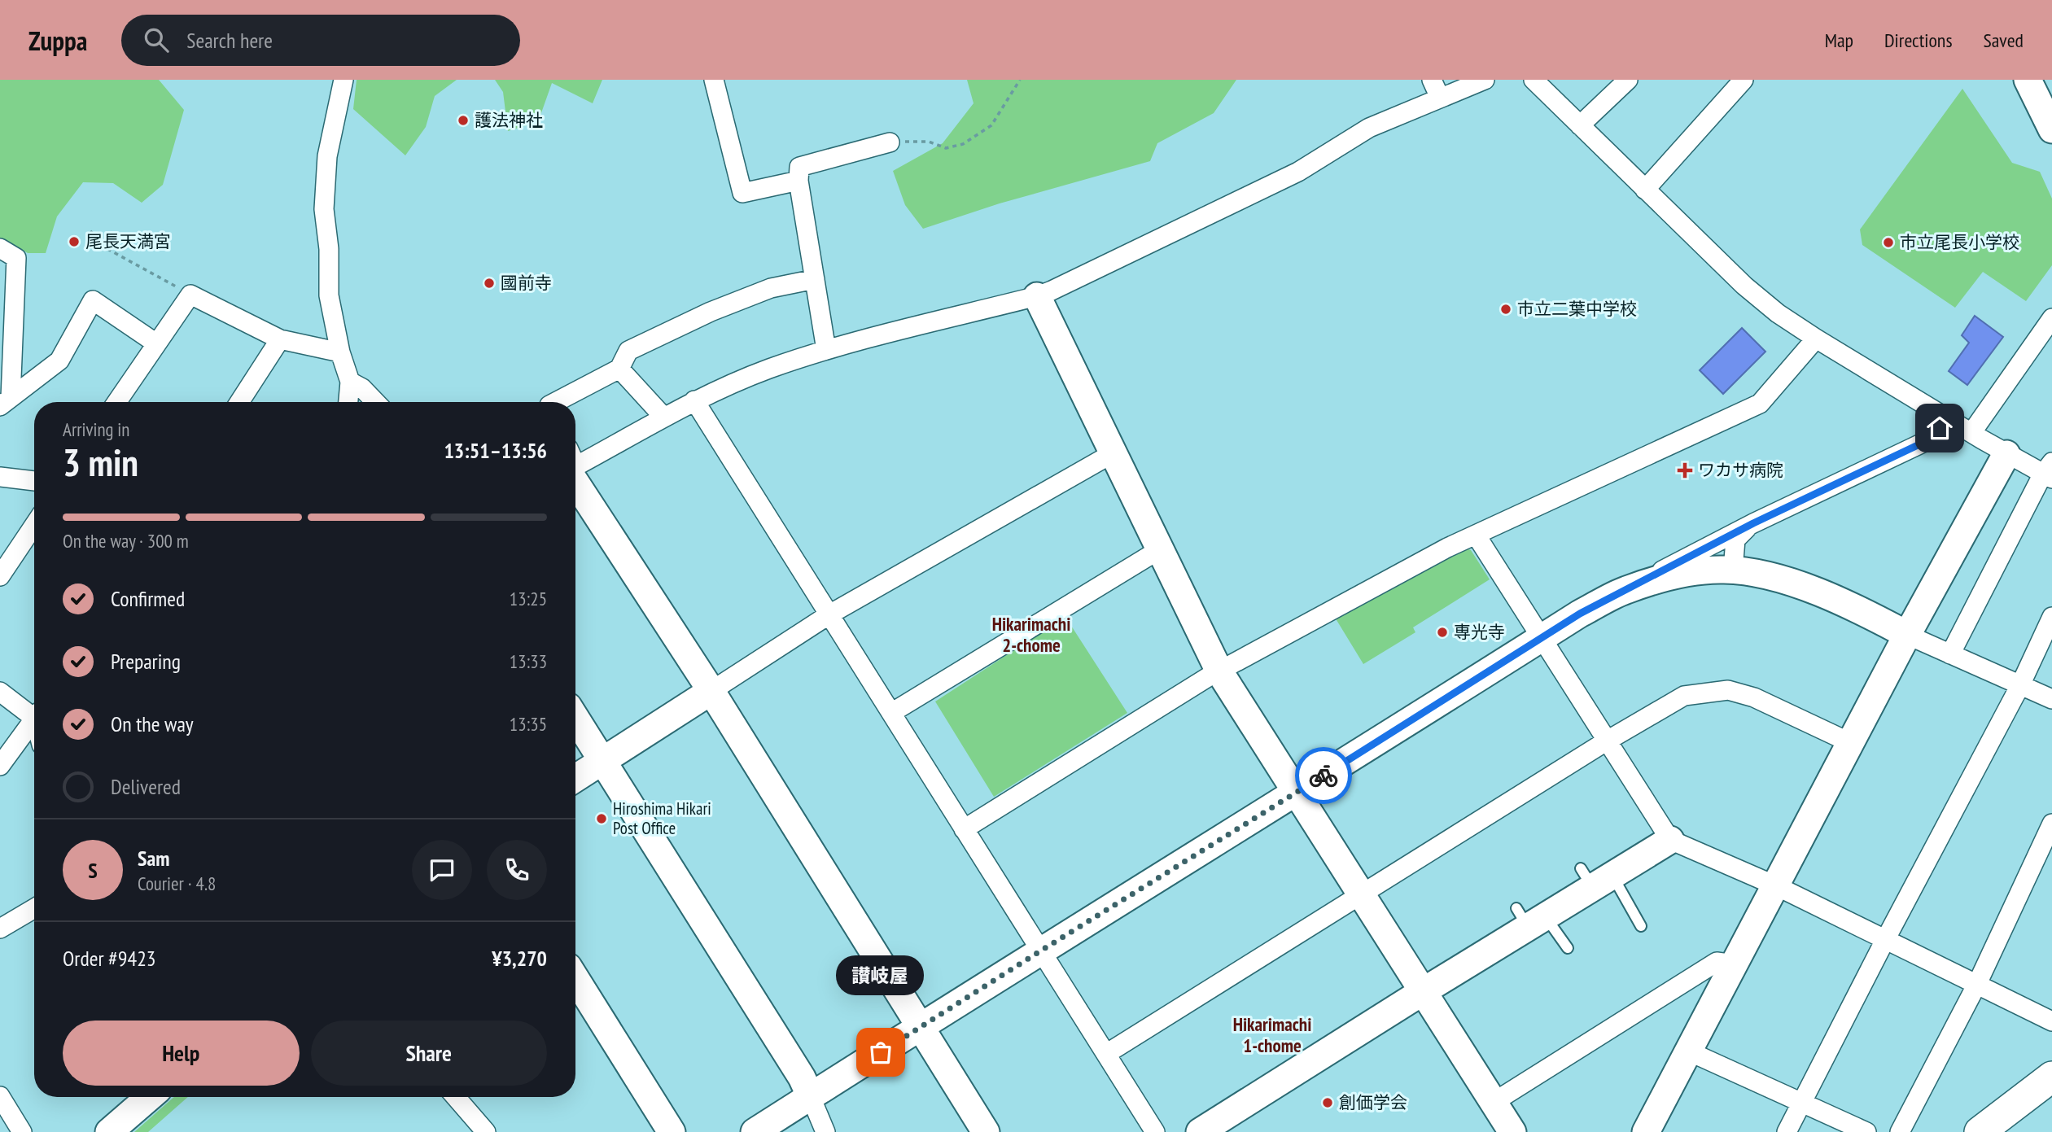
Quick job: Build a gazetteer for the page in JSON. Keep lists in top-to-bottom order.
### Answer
{
  "districts": ["Hikarimachi 2-chome", "Hikarimachi 1-chome"],
  "places": {
    "other": [
      "護法神社",
      "尾長天満宮",
      "市立尾長小学校",
      "國前寺",
      "市立二葉中学校",
      "専光寺",
      "Hiroshima Hikari Post Office",
      "讃岐屋",
      "創価学会"
    ],
    "health": ["ワカサ病院"]
  },
  "page": {
    "header": "Zuppa",
    "search": "Search here",
    "nav": ["Map", "Directions", "Saved"],
    "heading": ["3 min", "Arriving in", "13:51–13:56"],
    "panel": [
      "Sam",
      "Courier · 4.8",
      "Order #9423",
      "¥3,270"
    ],
    "bar": "On the way · 300 m",
    "list": [
      ["Confirmed", "13:25"],
      ["Preparing", "13:33"],
      ["On the way", "13:35"],
      "Delivered"
    ],
    "round": "S",
    "bubble": "讃岐屋",
    "buttons": ["Help", "Share"]
  }
}
